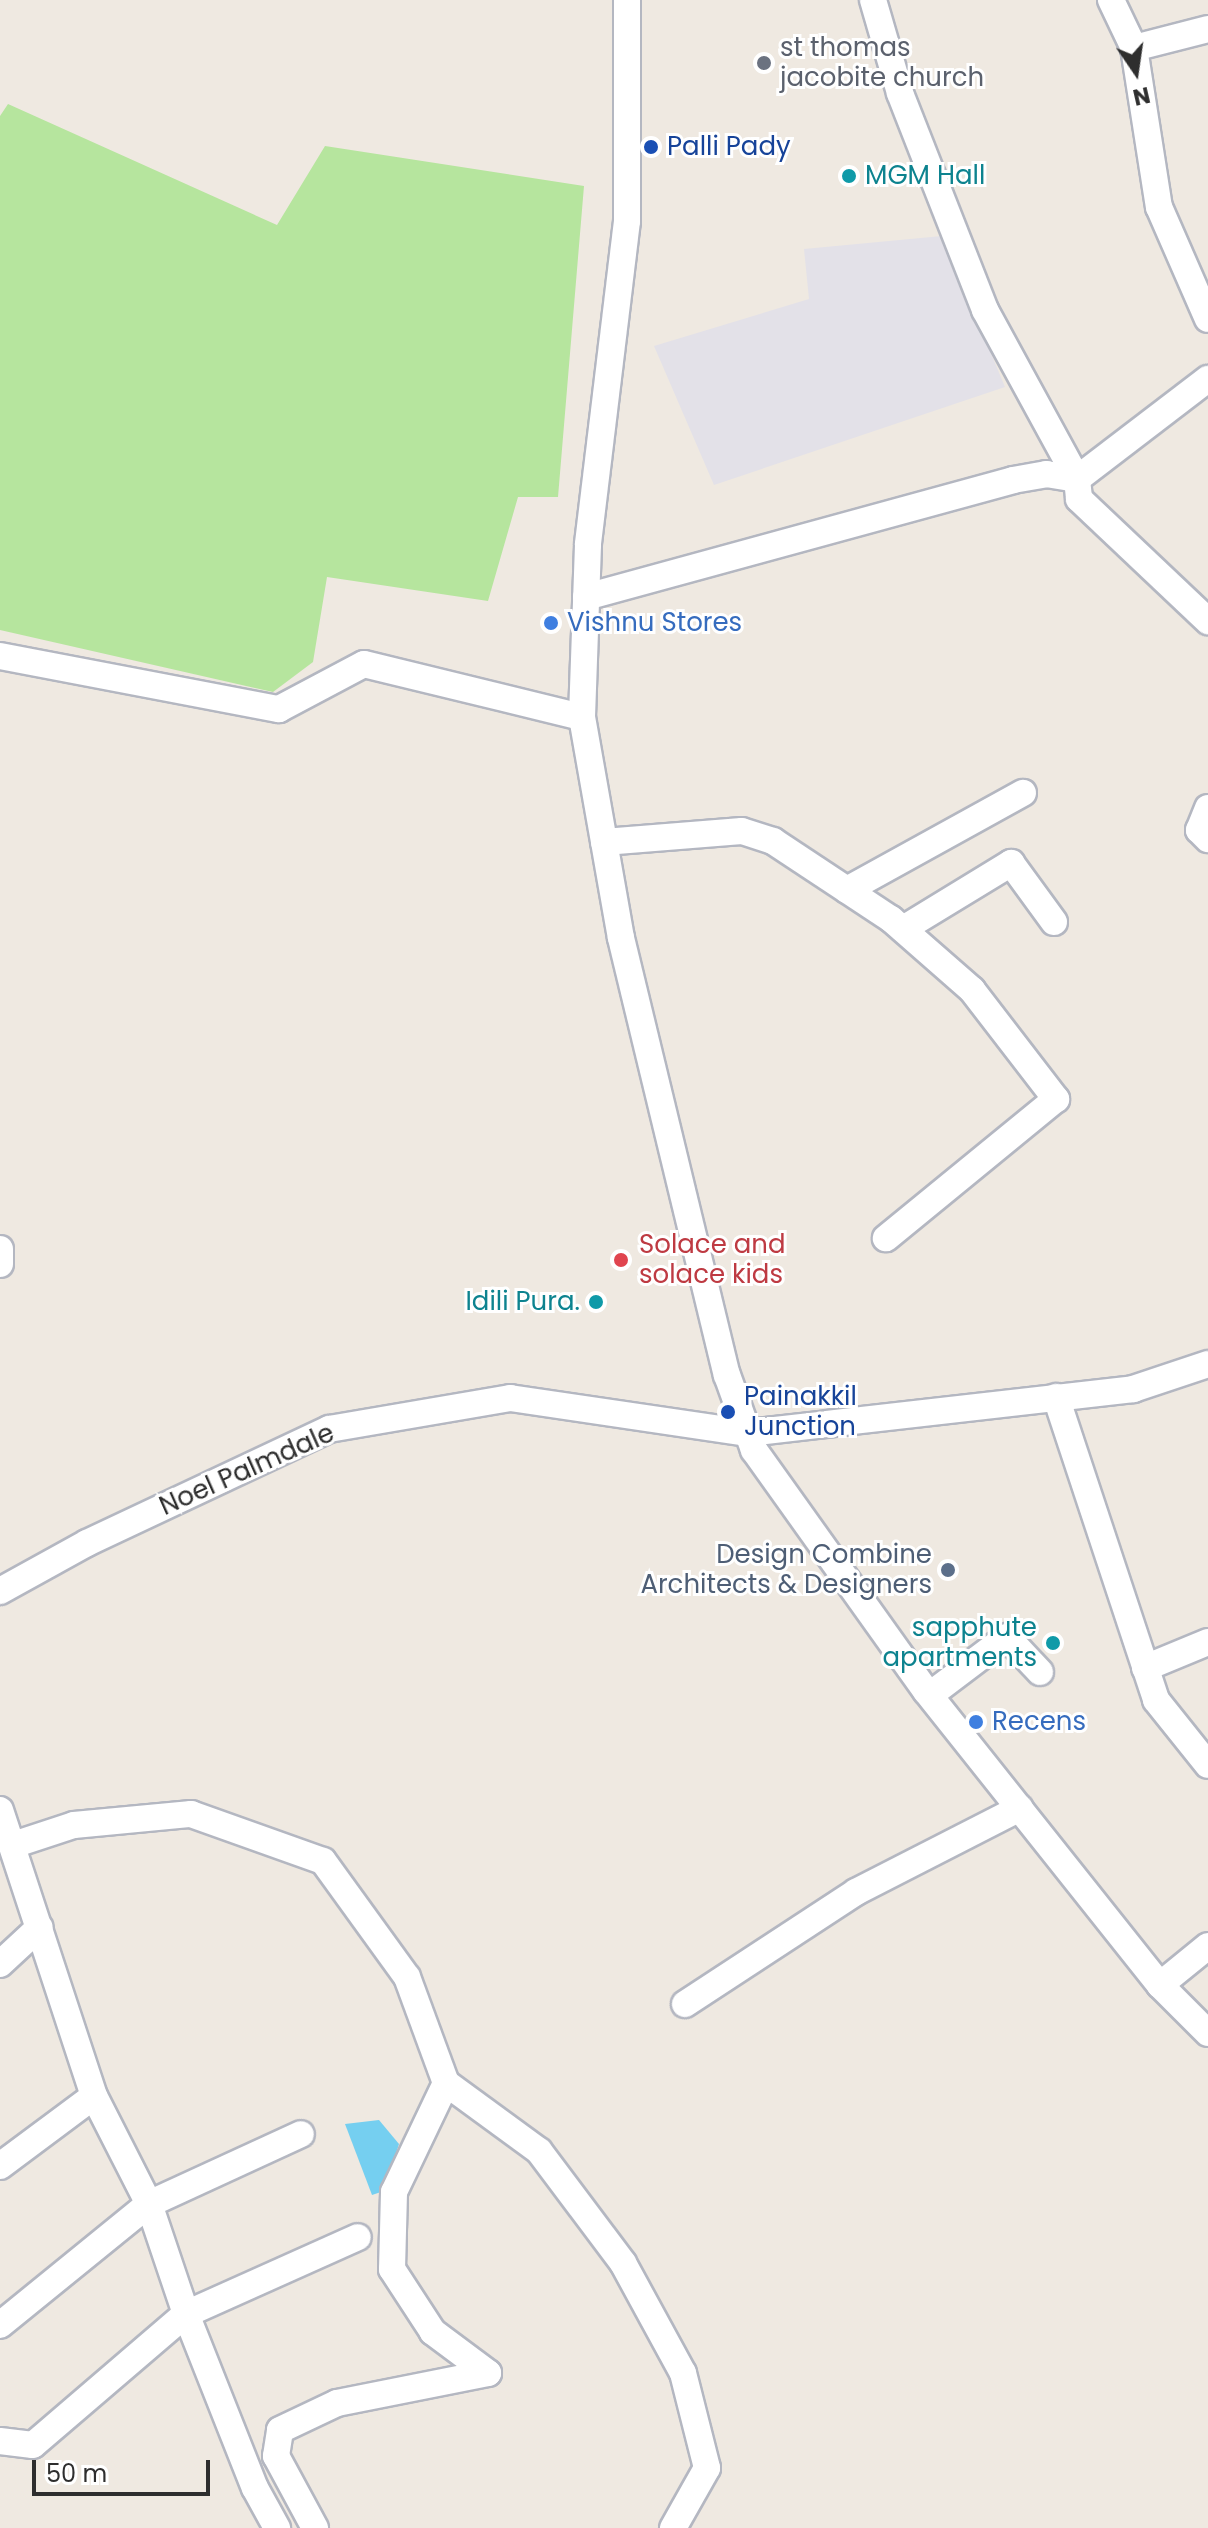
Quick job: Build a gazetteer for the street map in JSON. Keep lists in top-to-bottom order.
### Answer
{
  "streets": {
    "street": ["Noel Palmdale"]
  },
  "places": [
    "st thomas jacobite church",
    "Palli Pady",
    "MGM Hall",
    "Vishnu Stores",
    "Solace and solace kids",
    "Idili Pura.",
    "Painakkil Junction",
    "Design Combine Architects & Designers",
    "sapphute apartments",
    "Recens"
  ],
  "scale_bar": "50 m",
  "north": "bottom"
}
